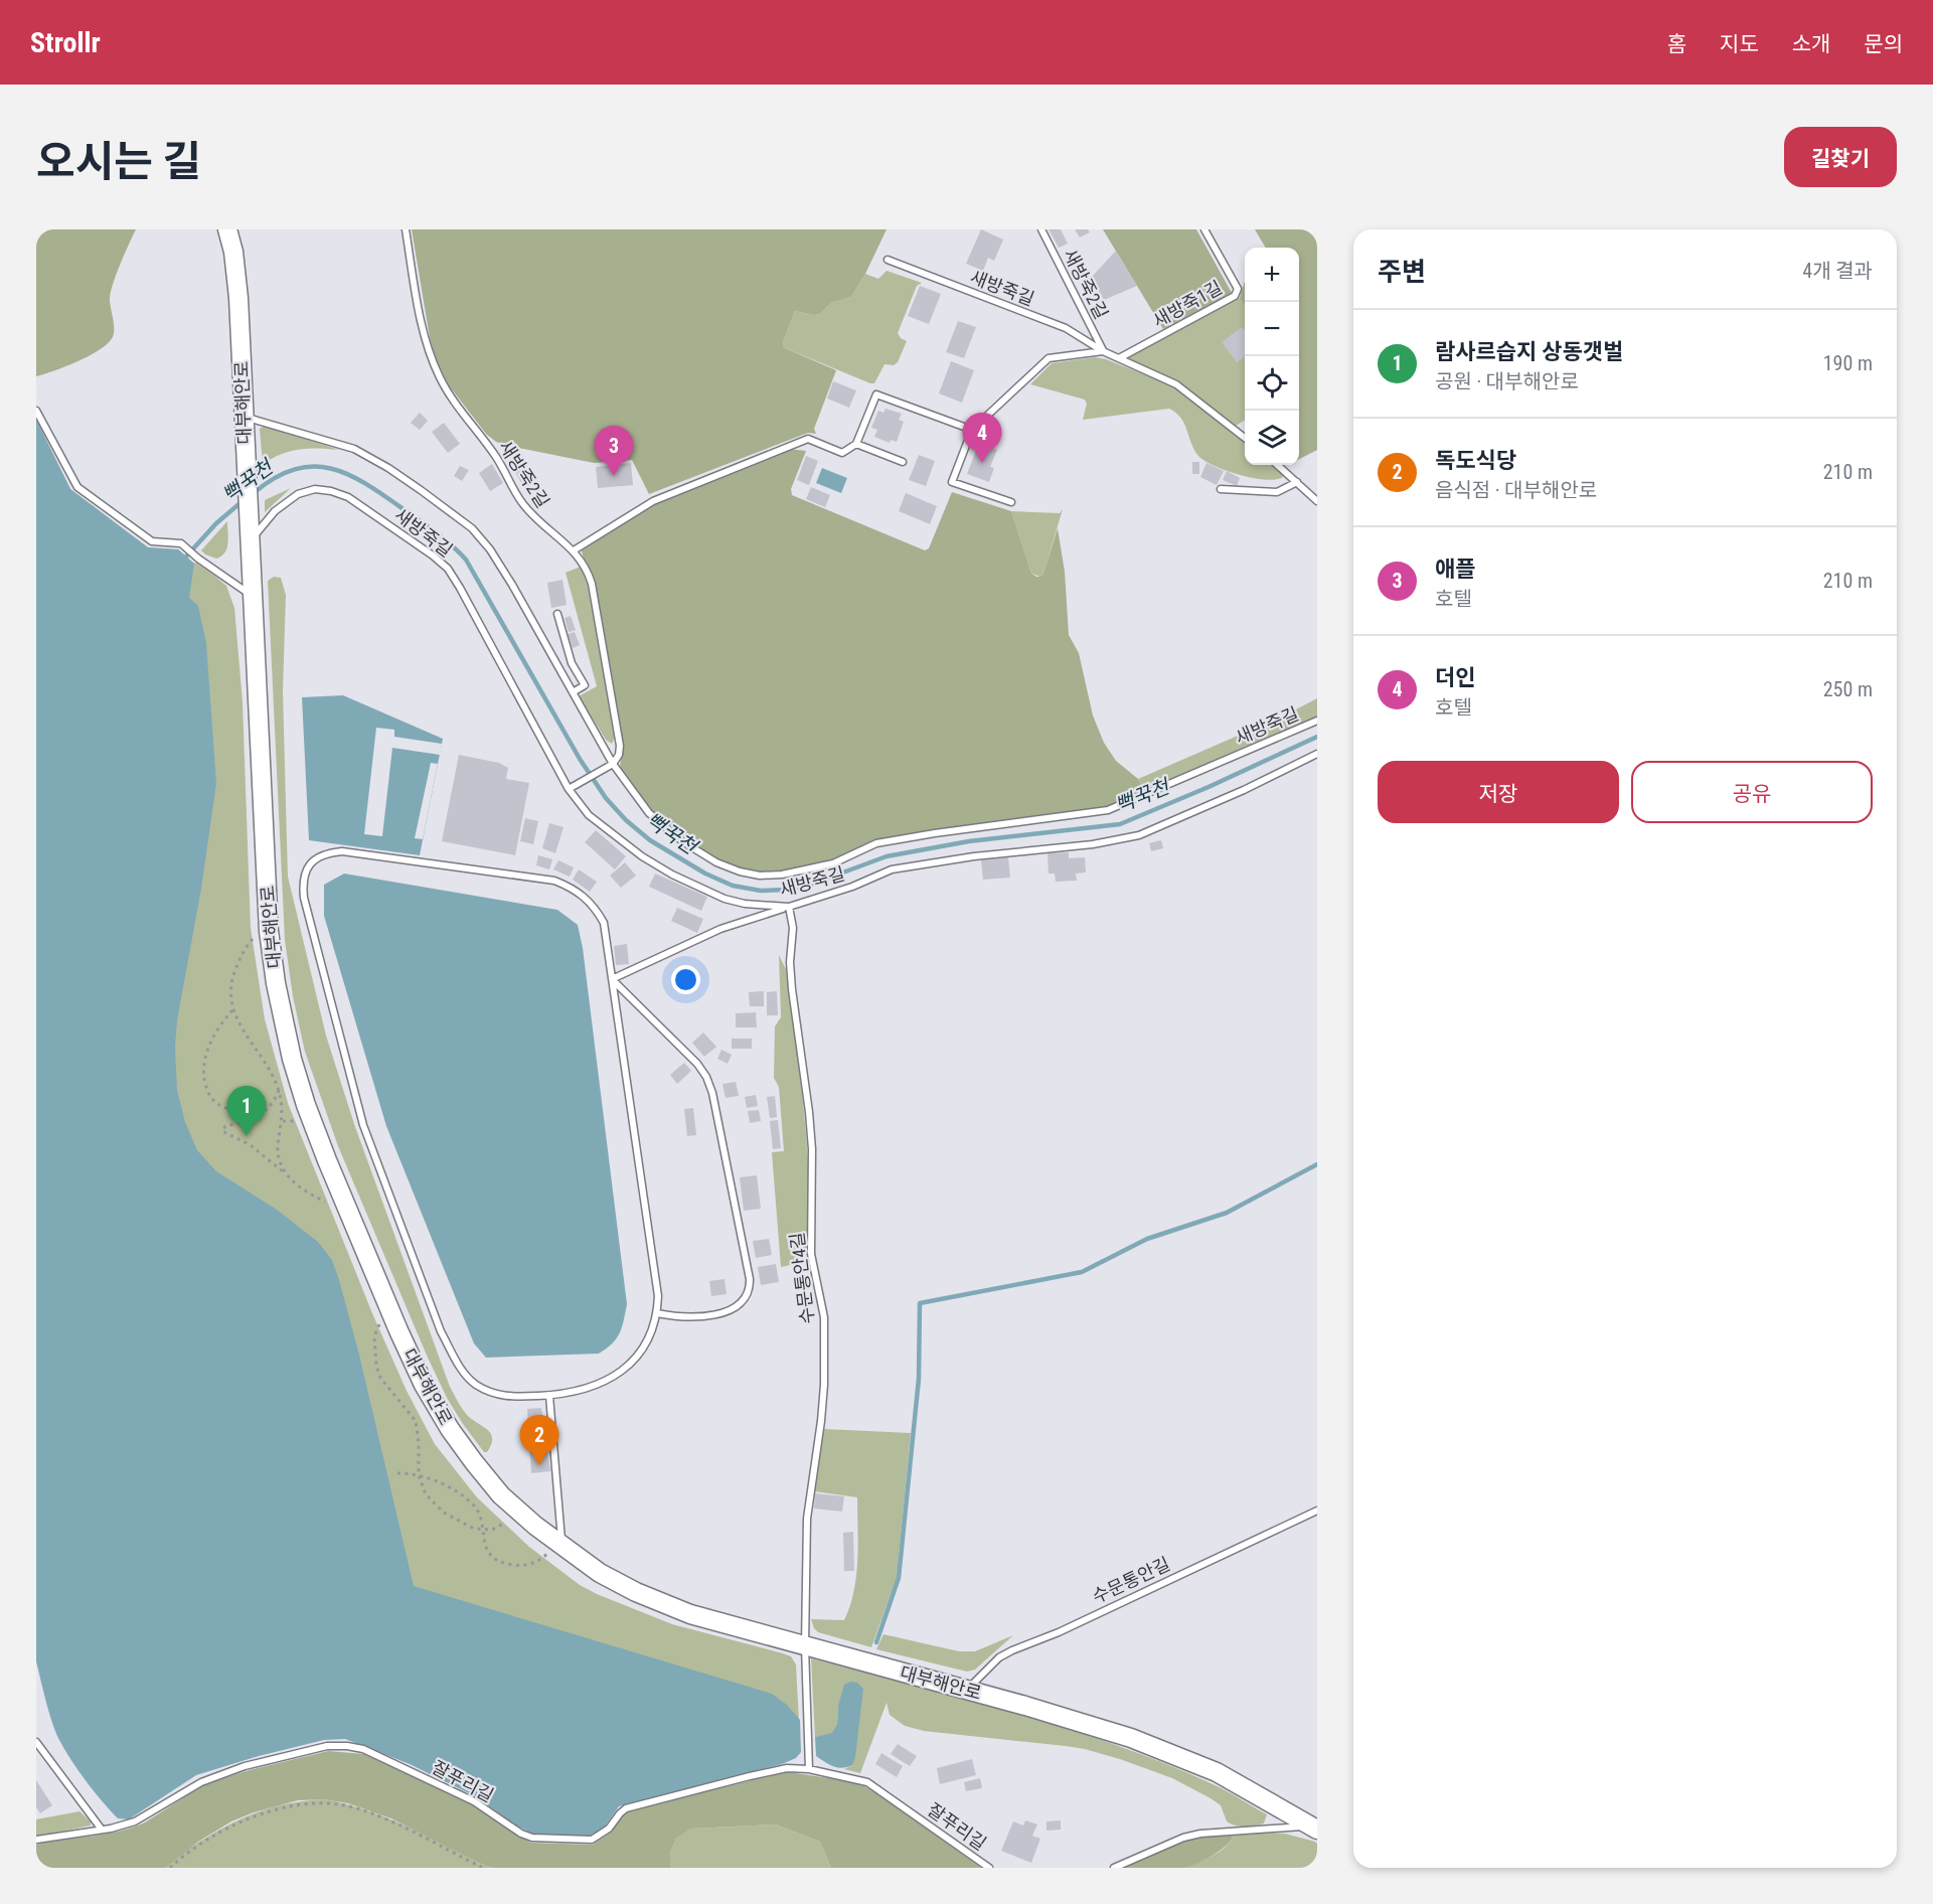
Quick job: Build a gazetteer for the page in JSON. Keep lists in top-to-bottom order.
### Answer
{
  "streets": {
    "street": ["대부해안로"],
    "lane": [
      "새방죽2길",
      "새방죽길",
      "새방죽1길",
      "수문통안4길",
      "수문통안길",
      "잘푸리길"
    ]
  },
  "crossings": [
    ["새방죽2길", "새방죽길"],
    ["새방죽길", "새방죽1길"],
    ["새방죽길", "대부해안로"],
    ["새방죽길", "수문통안4길"],
    ["대부해안로", "수문통안4길"],
    ["대부해안로", "수문통안길"]
  ],
  "water": ["뻑꾹천"],
  "page": {
    "header": "Strollr",
    "nav": [
      "홈",
      "지도",
      "소개",
      "문의"
    ],
    "title": "오시는 길",
    "buttons": [
      "길찾기",
      ["저장", "공유"]
    ],
    "heading": ["주변", "4개 결과"],
    "map_buttons": ["+", "−"],
    "list": [
      {
        "mark": "1",
        "name": "람사르습지 상동갯벌",
        "note": "공원 · 대부해안로",
        "value": "190 m"
      },
      {
        "mark": "2",
        "name": "독도식당",
        "note": "음식점 · 대부해안로",
        "value": "210 m"
      },
      {
        "mark": "3",
        "name": "애플",
        "note": "호텔",
        "value": "210 m"
      },
      {
        "mark": "4",
        "name": "더인",
        "note": "호텔",
        "value": "250 m"
      }
    ],
    "pins": [
      "4",
      "3",
      "1",
      "2"
    ]
  }
}
